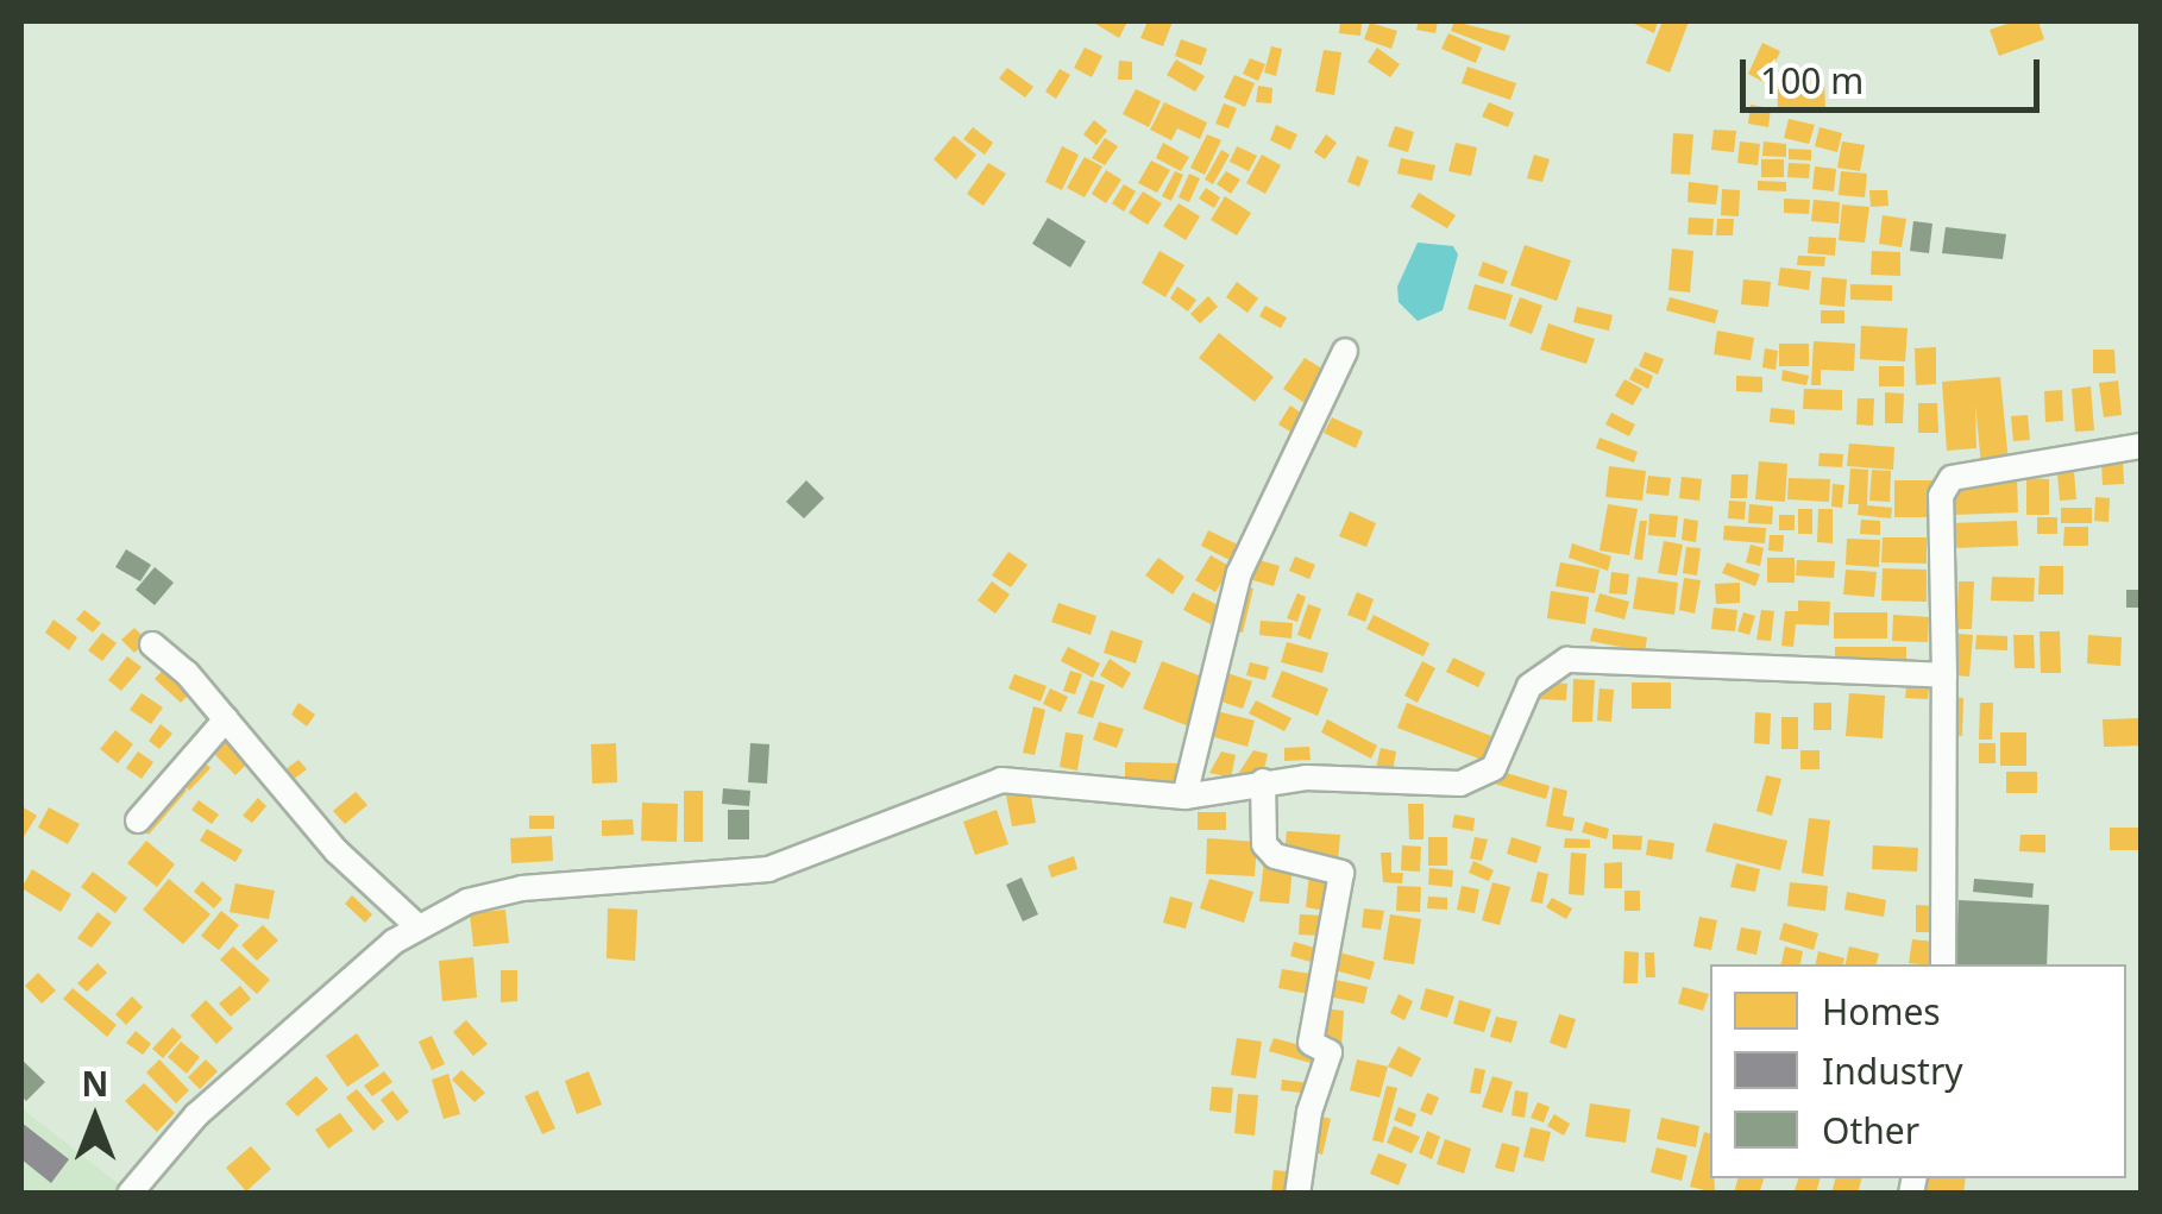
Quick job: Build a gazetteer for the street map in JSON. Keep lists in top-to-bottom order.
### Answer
{
  "legend": ["Homes", "Industry", "Other"],
  "scale_bar": "100 m",
  "north": "top"
}
